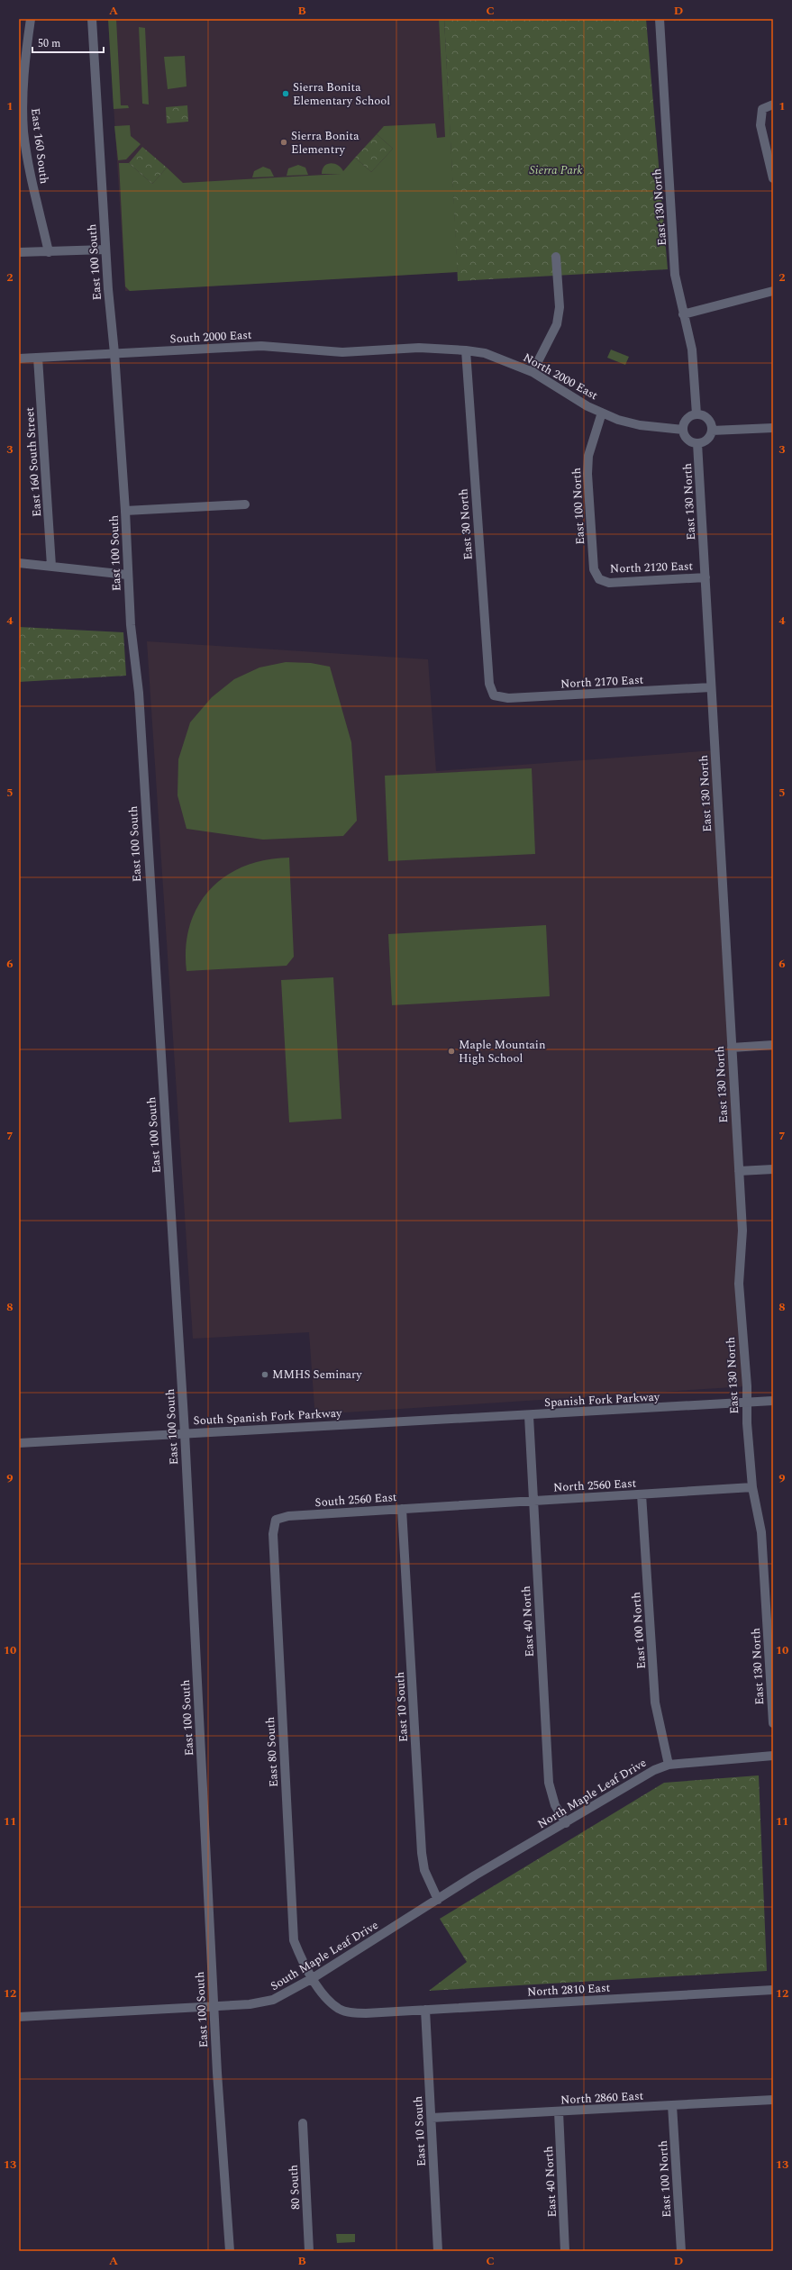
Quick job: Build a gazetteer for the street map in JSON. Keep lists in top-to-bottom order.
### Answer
{
  "streets": {
    "street": [
      "East 160 South",
      "East 130 North",
      "East 100 South",
      "South 2000 East",
      "North 2000 East",
      "East 160 South Street",
      "East 100 North",
      "East 30 North",
      "North 2120 East",
      "North 2170 East",
      "Spanish Fork Parkway",
      "South Spanish Fork Parkway",
      "North 2560 East",
      "South 2560 East",
      "East 40 North",
      "East 10 South",
      "East 80 South",
      "North Maple Leaf Drive",
      "South Maple Leaf Drive",
      "North 2810 East",
      "North 2860 East",
      "80 South"
    ]
  },
  "crossings": [
    ["East 130 North", "North 2000 East"],
    ["East 130 North", "North 2120 East"],
    ["East 130 North", "North 2170 East"],
    ["East 130 North", "Spanish Fork Parkway"],
    ["East 130 North", "North 2560 East"],
    ["East 100 South", "South 2000 East"],
    ["East 100 South", "South Spanish Fork Parkway"],
    ["East 100 South", "South Maple Leaf Drive"],
    ["South 2000 East", "North 2000 East"],
    ["South 2000 East", "East 160 South Street"],
    ["North 2000 East", "East 100 North"],
    ["North 2000 East", "East 30 North"],
    ["East 100 North", "North 2120 East"],
    ["East 100 North", "North 2560 East"],
    ["East 100 North", "North Maple Leaf Drive"],
    ["East 100 North", "North 2860 East"],
    ["East 30 North", "North 2170 East"],
    ["Spanish Fork Parkway", "South Spanish Fork Parkway"],
    ["Spanish Fork Parkway", "East 40 North"],
    ["North 2560 East", "South 2560 East"],
    ["North 2560 East", "East 40 North"],
    ["South 2560 East", "East 10 South"],
    ["South 2560 East", "East 80 South"],
    ["East 40 North", "North Maple Leaf Drive"],
    ["East 40 North", "North 2860 East"],
    ["East 10 South", "South Maple Leaf Drive"],
    ["East 10 South", "North 2810 East"],
    ["East 10 South", "North 2860 East"],
    ["East 80 South", "South Maple Leaf Drive"],
    ["East 80 South", "North 2810 East"],
    ["North Maple Leaf Drive", "South Maple Leaf Drive"]
  ],
  "parks": ["Sierra Park"],
  "places": [
    "Sierra Bonita Elementary School",
    "Sierra Bonita Elementry",
    "Maple Mountain High School",
    "MMHS Seminary"
  ],
  "scale_bar": "50 m",
  "grid": {
    "columns": [
      "A",
      "B",
      "C",
      "D"
    ],
    "rows": [
      "1",
      "2",
      "3",
      "4",
      "5",
      "6",
      "7",
      "8",
      "9",
      "10",
      "11",
      "12",
      "13"
    ]
  }
}
